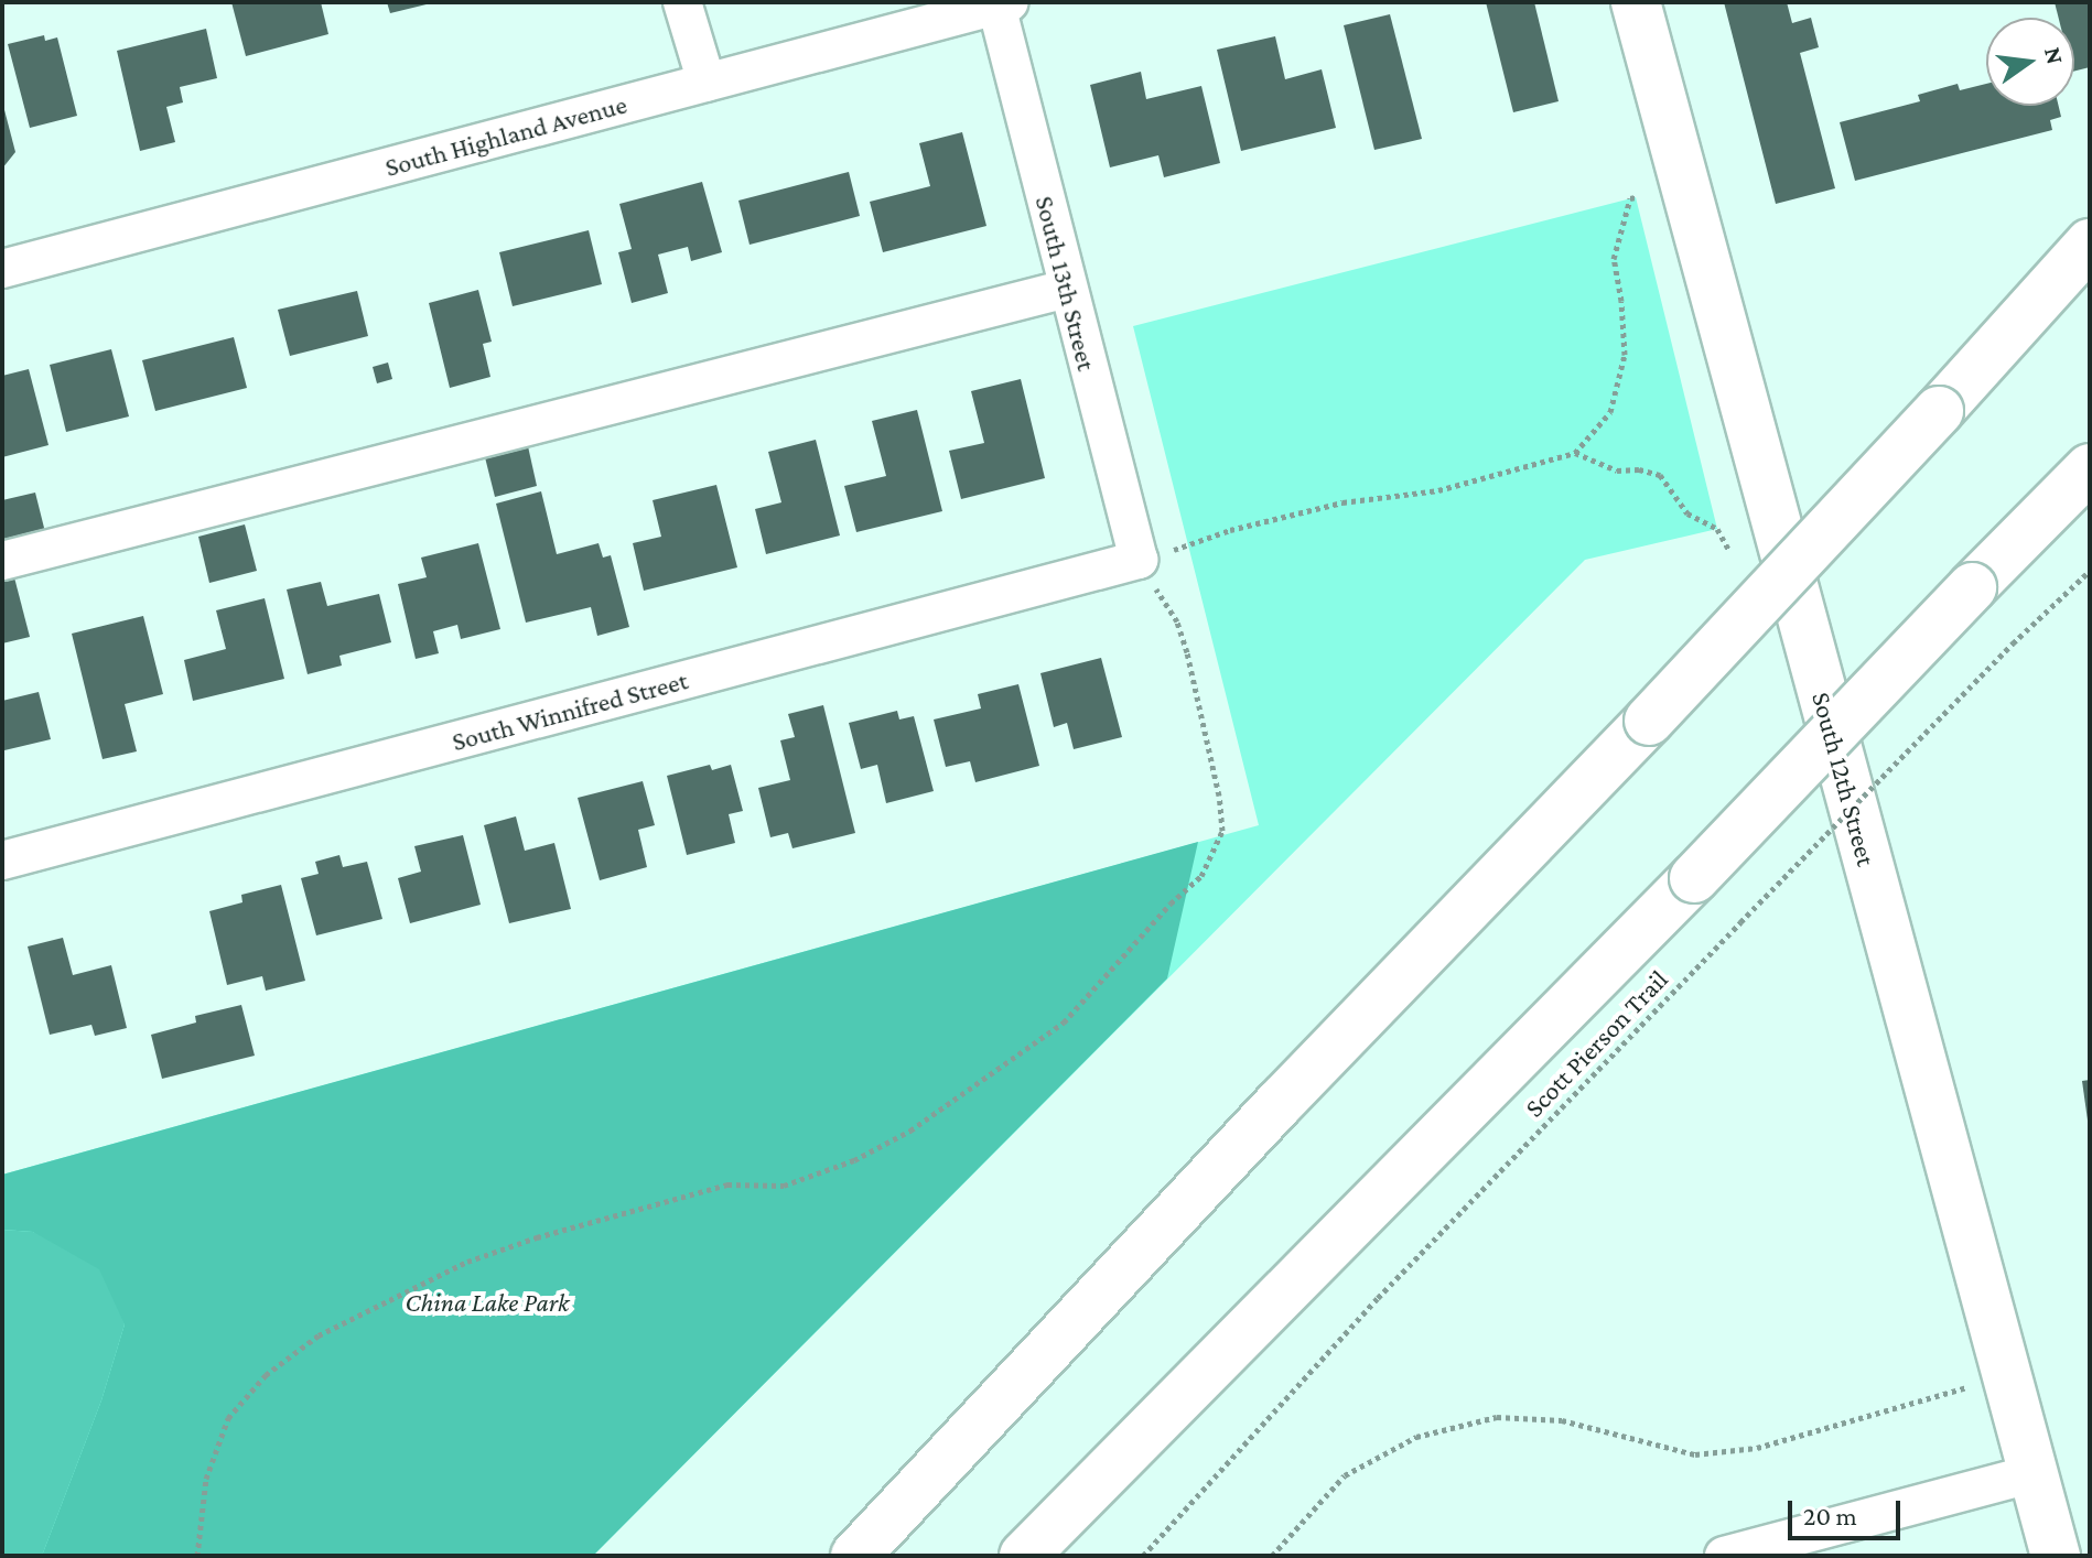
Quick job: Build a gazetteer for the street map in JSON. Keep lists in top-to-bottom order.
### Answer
{
  "streets": {
    "main road": ["South 12th Street"],
    "street": ["South Highland Avenue", "South 13th Street", "South Winnifred Street"],
    "path": ["Scott Pierson Trail"]
  },
  "crossings": [
    ["South Highland Avenue", "South 13th Street"],
    ["South 13th Street", "South Winnifred Street"]
  ],
  "parks": ["China Lake Park"],
  "scale_bar": "20 m",
  "north": "right"
}
